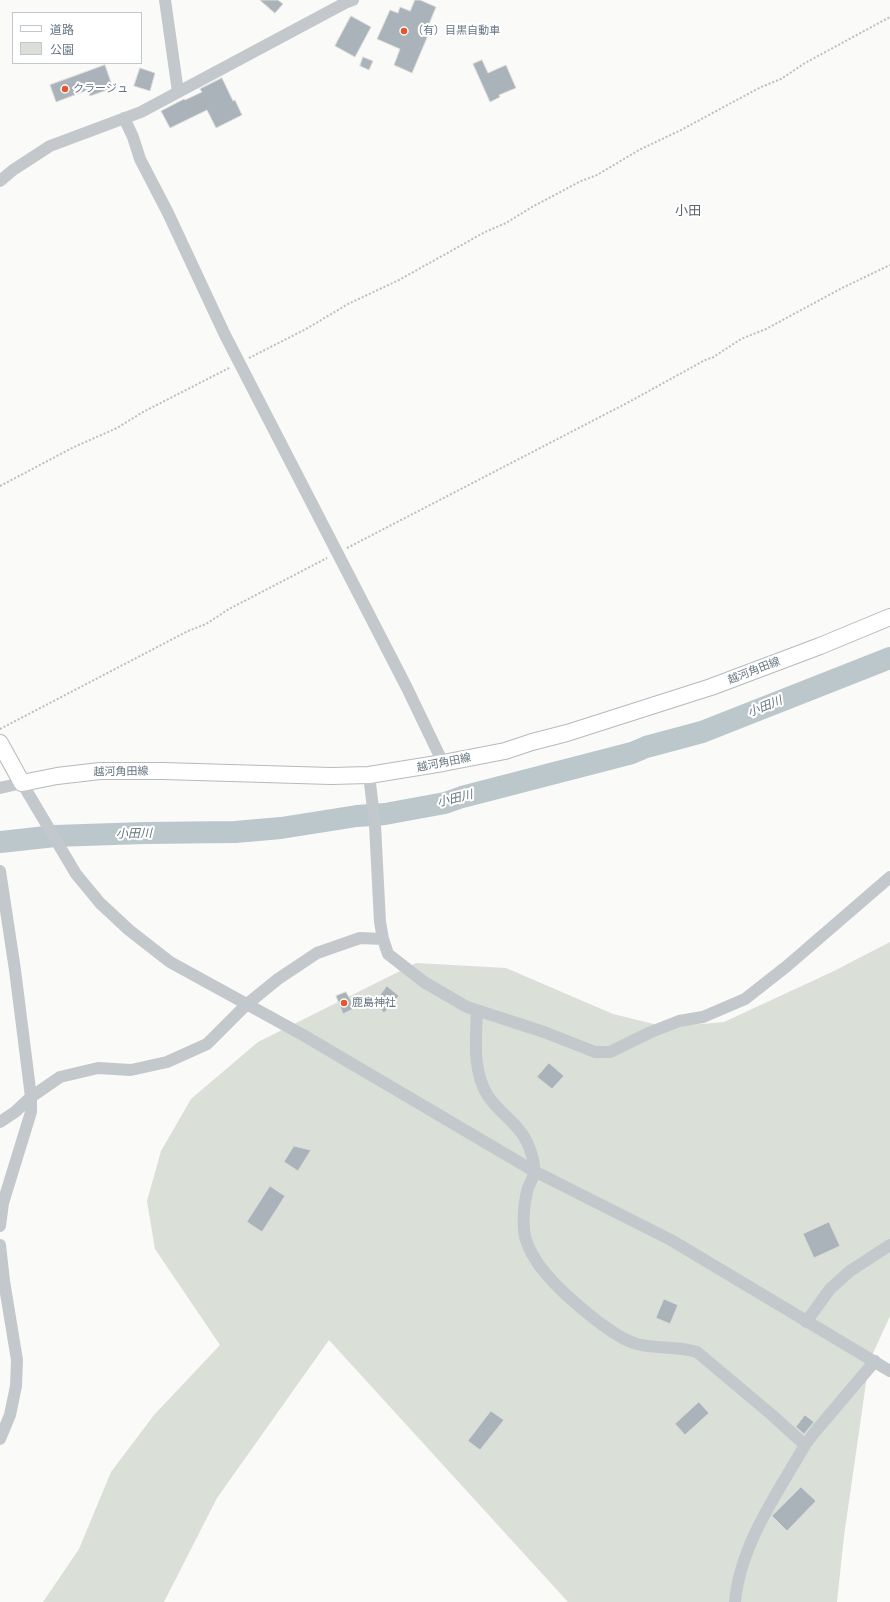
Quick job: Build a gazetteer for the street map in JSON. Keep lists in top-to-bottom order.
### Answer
{
  "streets": {
    "main road": ["越河角田線"]
  },
  "districts": ["小田"],
  "water": ["小田川"],
  "places": ["（有）目黒自動車", "クラージュ", "鹿島神社"],
  "legend": ["道路", "公園"]
}
